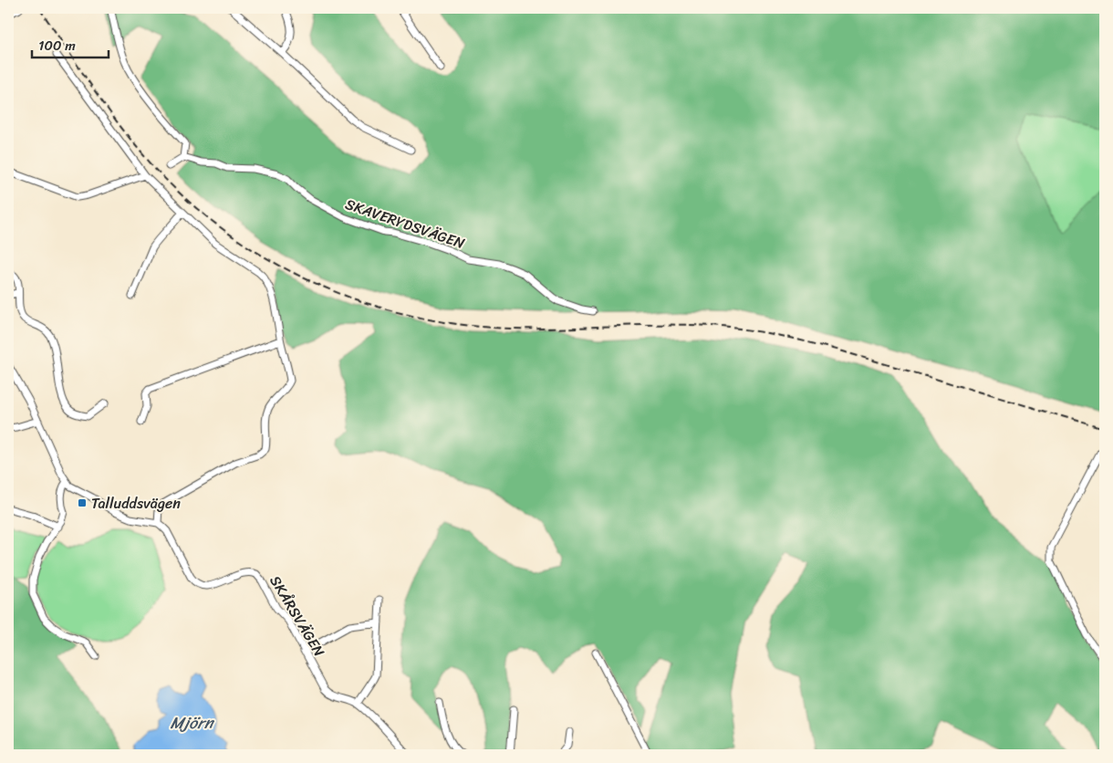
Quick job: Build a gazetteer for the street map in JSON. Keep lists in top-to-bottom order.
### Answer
{
  "streets": {
    "street": ["SKAVERYDSVÄGEN", "SKÅRSVÄGEN"]
  },
  "water": ["Mjörn"],
  "places": {
    "transit": ["Talluddsvägen"]
  },
  "scale_bar": "100 m"
}
